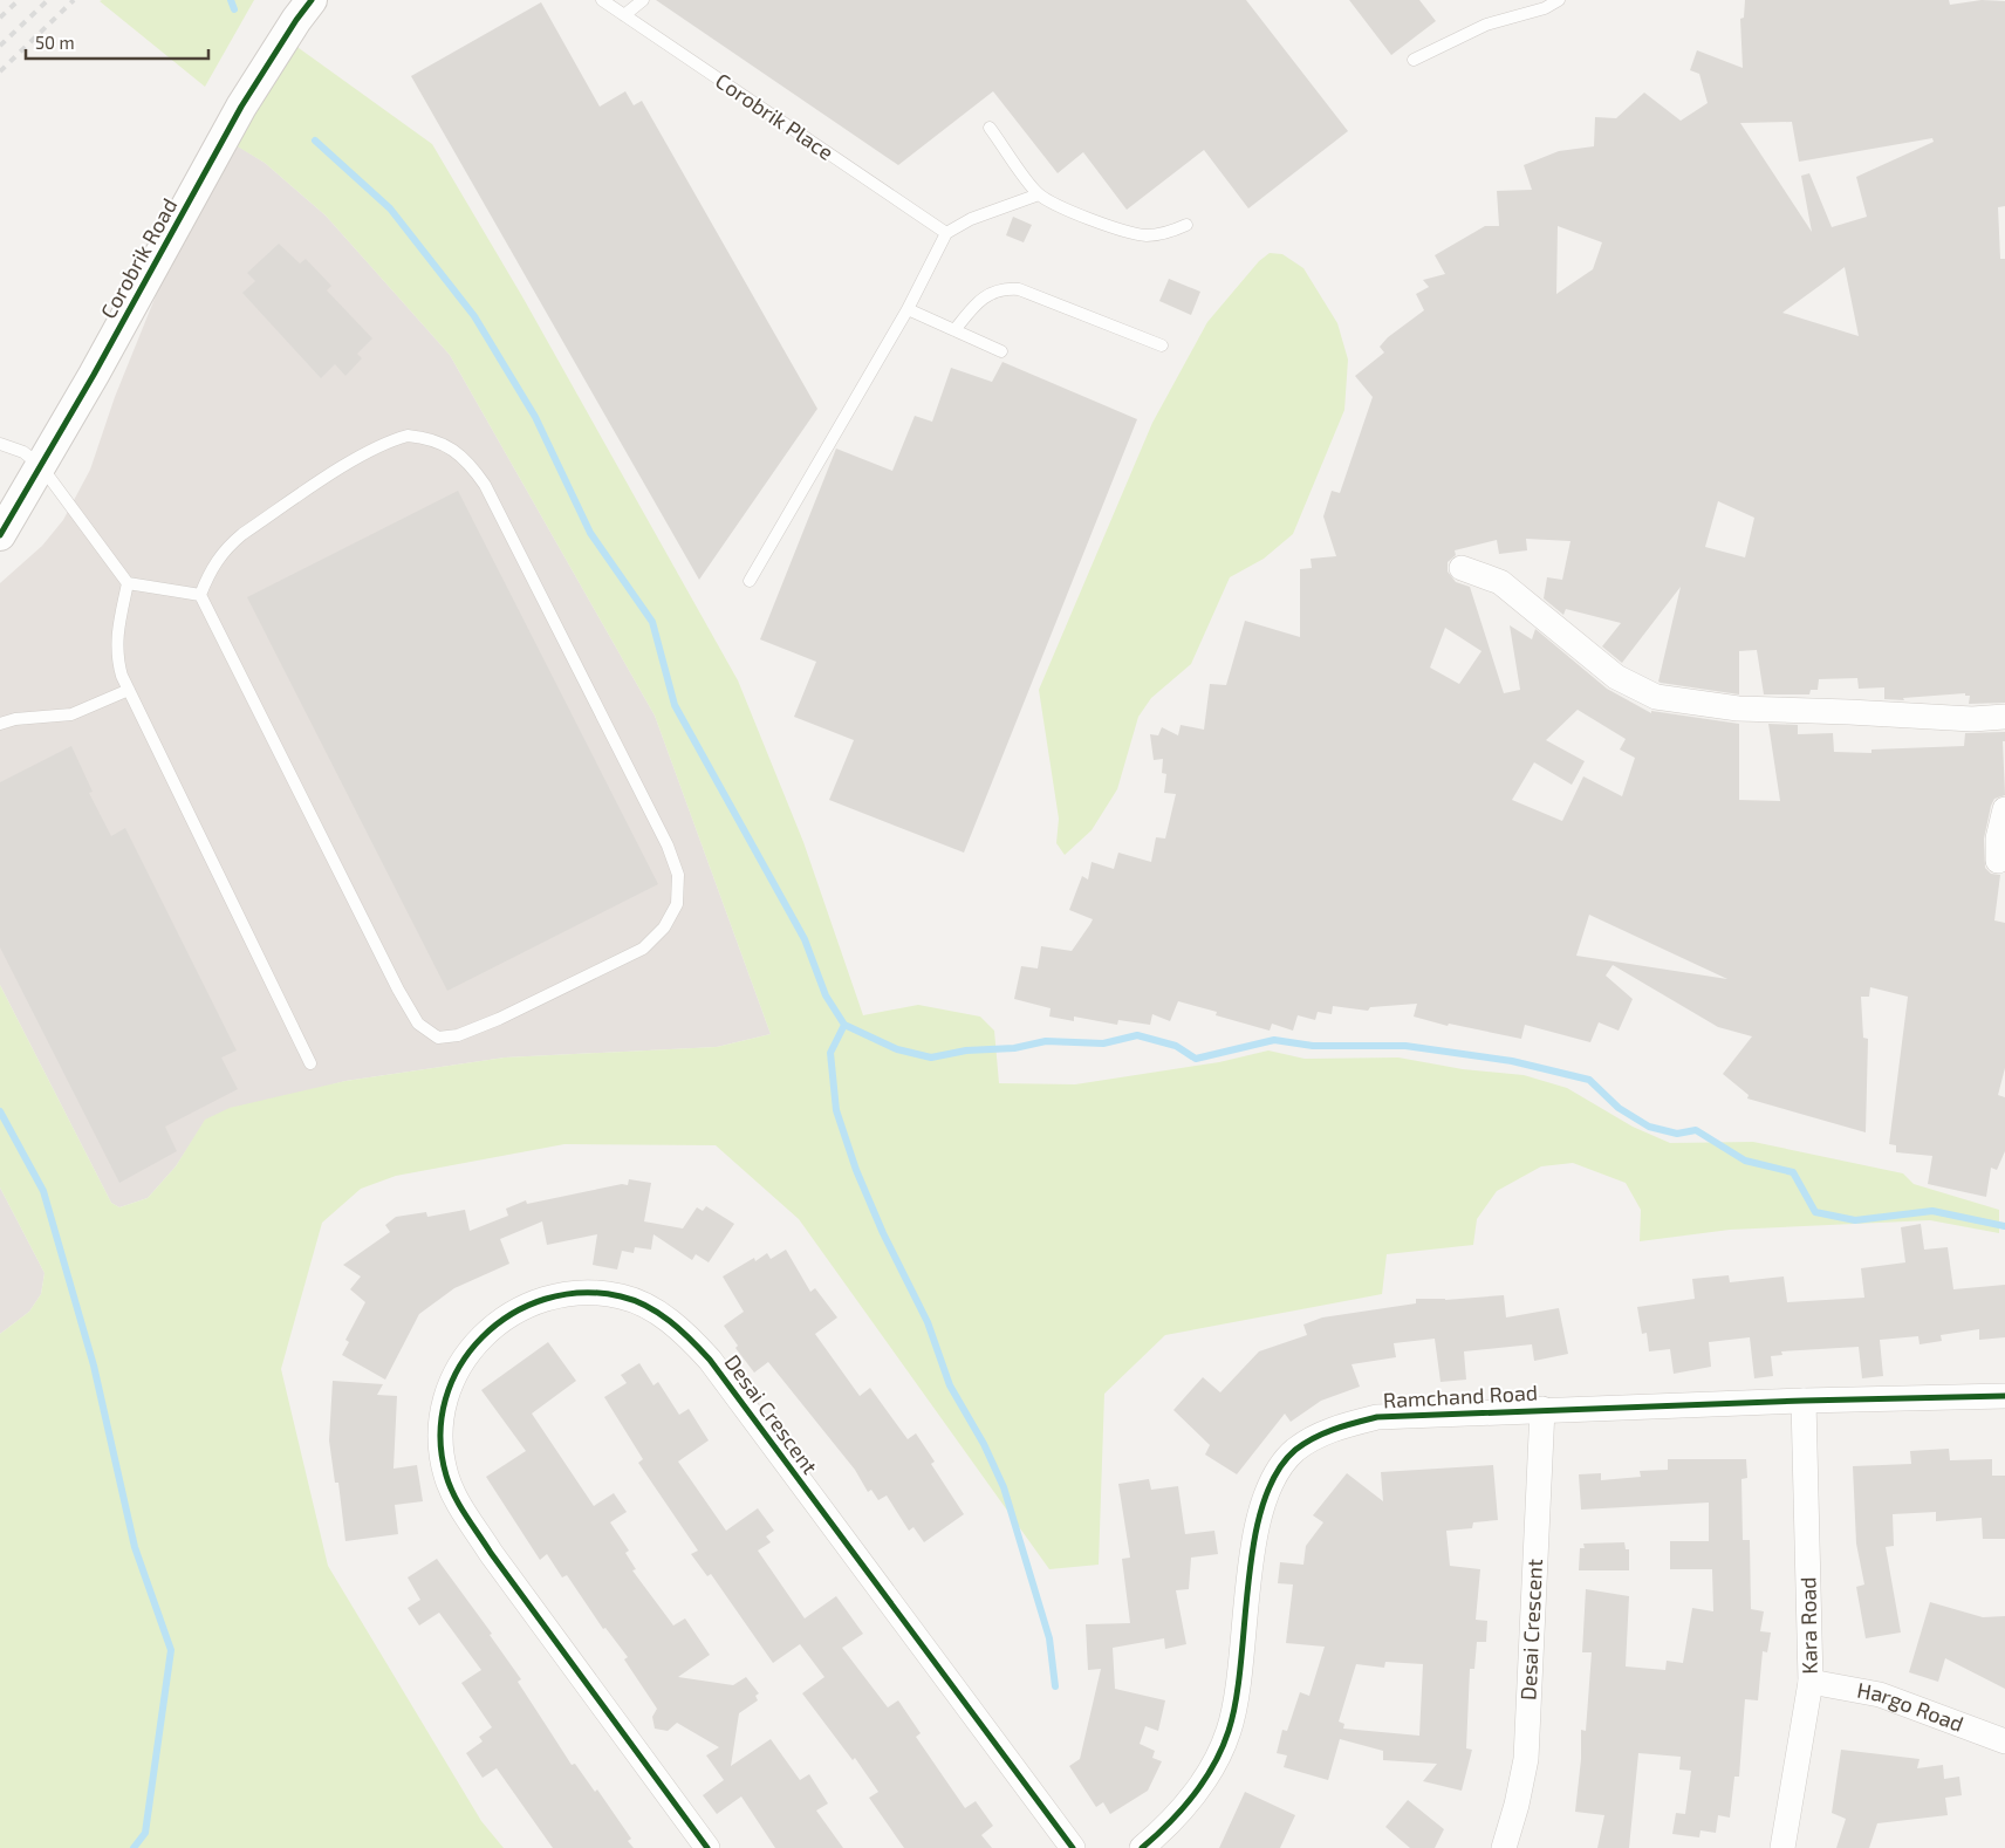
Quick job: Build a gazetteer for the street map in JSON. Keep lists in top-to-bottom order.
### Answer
{
  "streets": {
    "street": [
      "Corobrik Road",
      "Ramchand Road",
      "Desai Crescent",
      "Kara Road",
      "Hargo Road"
    ],
    "lane": ["Corobrik Place"]
  },
  "crossings": [
    ["Ramchand Road", "Desai Crescent"],
    ["Ramchand Road", "Kara Road"],
    ["Kara Road", "Hargo Road"]
  ],
  "scale_bar": "50 m"
}
